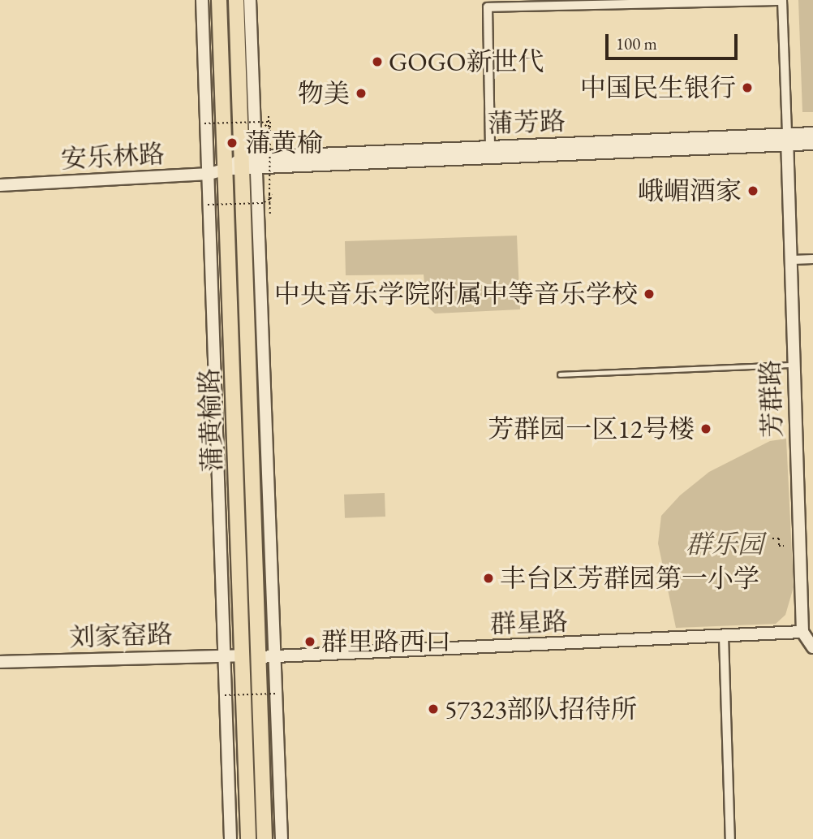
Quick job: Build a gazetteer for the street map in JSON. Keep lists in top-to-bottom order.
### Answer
{
  "streets": {
    "main road": ["蒲黄榆路"],
    "street": [
      "蒲芳路",
      "安乐林路",
      "芳群路",
      "群星路",
      "刘家窑路"
    ]
  },
  "crossings": [
    ["蒲芳路", "安乐林路"],
    ["蒲芳路", "芳群路"],
    ["蒲芳路", "蒲黄榆路"],
    ["安乐林路", "蒲黄榆路"],
    ["芳群路", "群星路"],
    ["蒲黄榆路", "群星路"],
    ["蒲黄榆路", "刘家窑路"]
  ],
  "parks": ["群乐园"],
  "places": [
    "GOGO新世代",
    "中国民生银行",
    "物美",
    "蒲黄榆",
    "峨嵋酒家",
    "中央音乐学院附属中等音乐学校",
    "芳群园一区12号楼",
    "丰台区芳群园第一小学",
    "群里路西口",
    "57323部队招待所"
  ],
  "scale_bar": "100 m"
}
